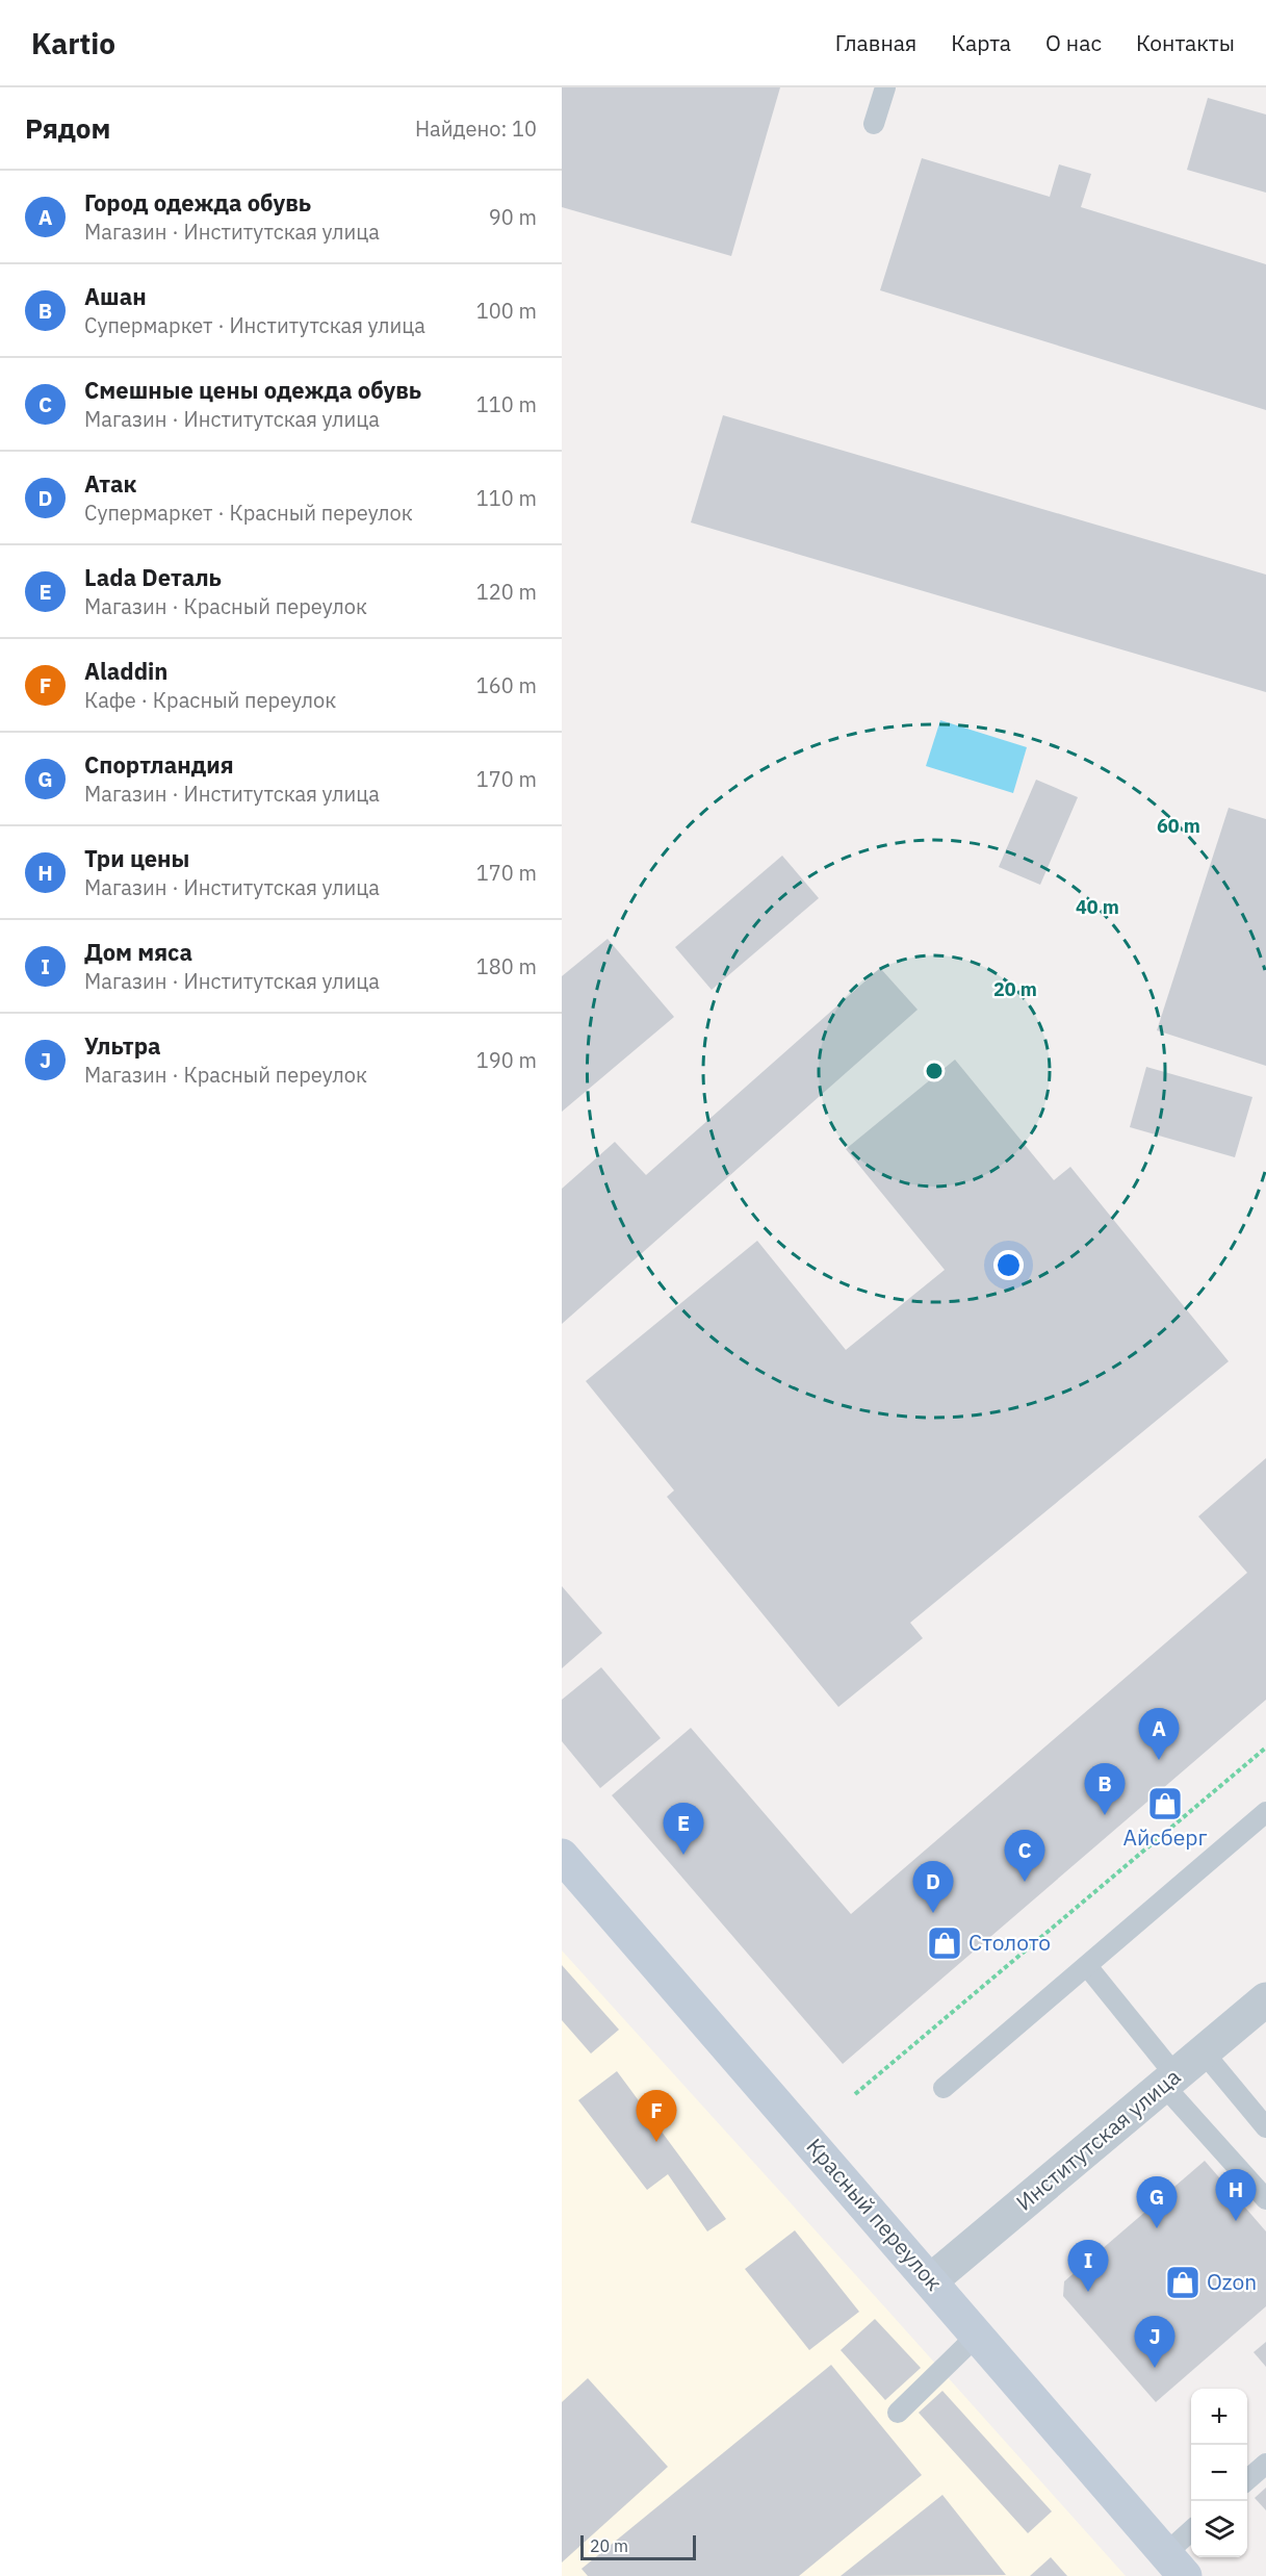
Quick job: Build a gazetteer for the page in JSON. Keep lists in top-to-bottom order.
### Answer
{
  "streets": {
    "main road": ["Красный переулок"],
    "street": ["Институтская улица"]
  },
  "crossings": [
    ["Институтская улица", "Красный переулок"]
  ],
  "places": {
    "shop": ["Айсберг", "Столото", "Ozon"]
  },
  "scale_bar": "20 m",
  "page": {
    "header": "Kartio",
    "nav": [
      "Главная",
      "Карта",
      "О нас",
      "Контакты"
    ],
    "heading": ["Рядом", "Найдено: 10"],
    "list": [
      {
        "mark": "A",
        "name": "Город одежда обувь",
        "note": "Магазин · Институтская улица",
        "value": "90 m"
      },
      {
        "mark": "B",
        "name": "Ашан",
        "note": "Супермаркет · Институтская улица",
        "value": "100 m"
      },
      {
        "mark": "C",
        "name": "Смешные цены одежда обувь",
        "note": "Магазин · Институтская улица",
        "value": "110 m"
      },
      {
        "mark": "D",
        "name": "Атак",
        "note": "Супермаркет · Красный переулок",
        "value": "110 m"
      },
      {
        "mark": "E",
        "name": "Lada Dеталь",
        "note": "Магазин · Красный переулок",
        "value": "120 m"
      },
      {
        "mark": "F",
        "name": "Aladdin",
        "note": "Кафе · Красный переулок",
        "value": "160 m"
      },
      {
        "mark": "G",
        "name": "Спортландия",
        "note": "Магазин · Институтская улица",
        "value": "170 m"
      },
      {
        "mark": "H",
        "name": "Три цены",
        "note": "Магазин · Институтская улица",
        "value": "170 m"
      },
      {
        "mark": "I",
        "name": "Дом мяса",
        "note": "Магазин · Институтская улица",
        "value": "180 m"
      },
      {
        "mark": "J",
        "name": "Ультра",
        "note": "Магазин · Красный переулок",
        "value": "190 m"
      }
    ],
    "pins": [
      "A",
      "B",
      "E",
      "C",
      "D",
      "F",
      "H",
      "G",
      "I",
      "J"
    ],
    "map_buttons": ["+", "−"],
    "scale": "20 m"
  },
  "rings": ["60 m", "40 m", "20 m"]
}
